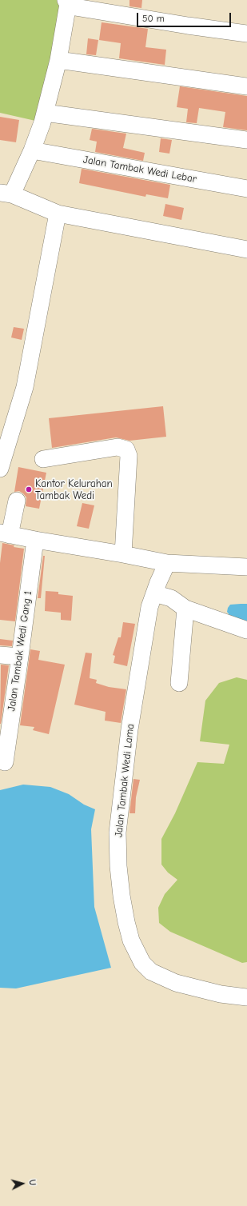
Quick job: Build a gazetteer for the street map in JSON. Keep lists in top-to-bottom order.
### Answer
{
  "streets": {
    "street": ["Jalan Tambak Wedi Lebar", "Jalan Tambak Wedi Gang 1", "Jalan Tambak Wedi Lama"]
  },
  "places": ["Kantor Kelurahan Tambak Wedi"],
  "scale_bar": "50 m",
  "north": "right"
}
